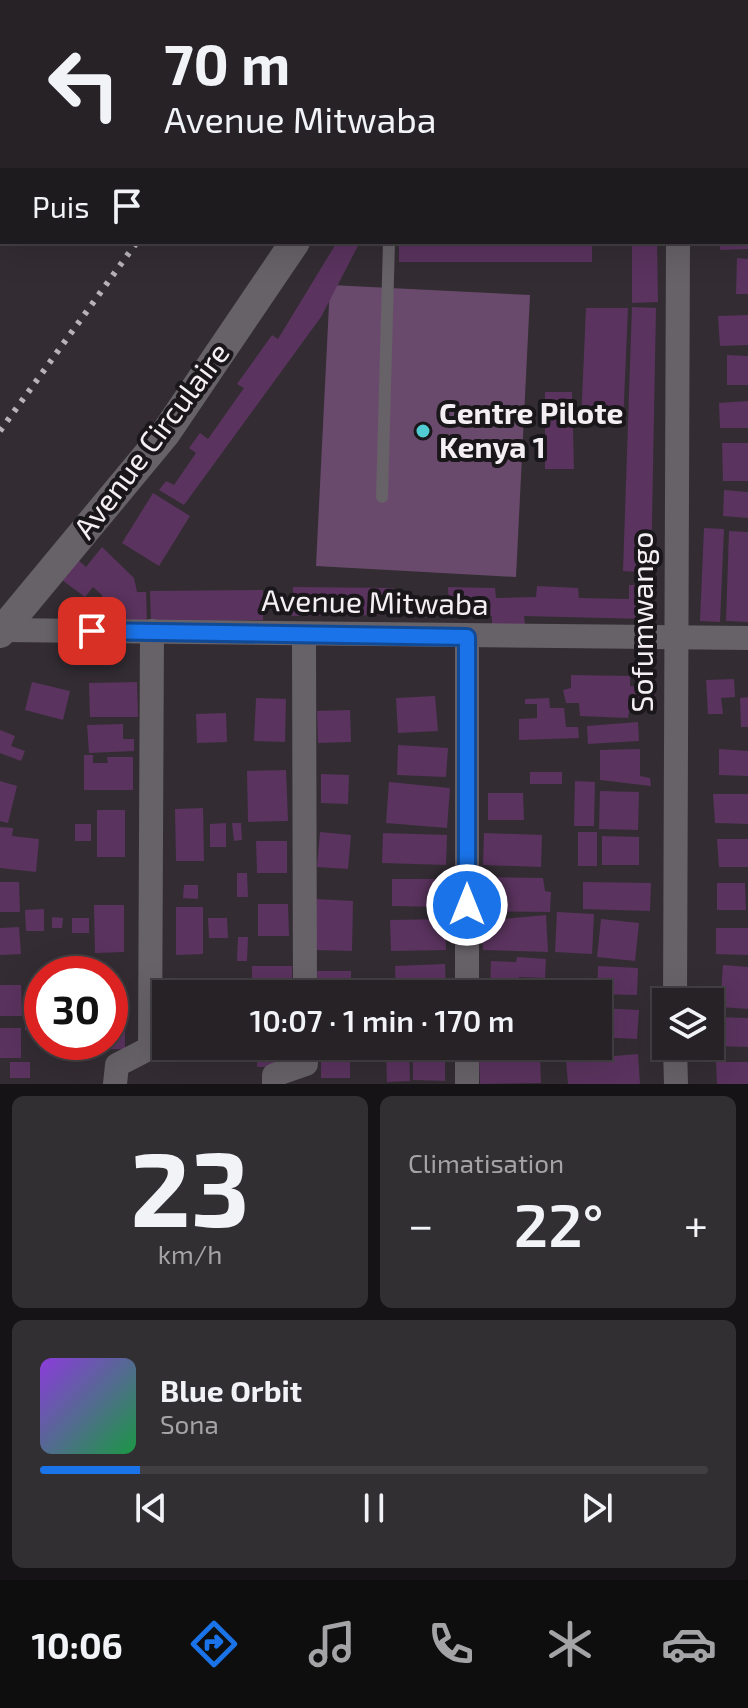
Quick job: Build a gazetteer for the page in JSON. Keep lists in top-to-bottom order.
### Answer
{
  "streets": {
    "street": ["Avenue Circulaire", "Avenue Mitwaba", "Sofumwango"]
  },
  "crossings": [
    ["Avenue Circulaire", "Avenue Mitwaba"],
    ["Avenue Mitwaba", "Sofumwango"]
  ],
  "places": ["Centre Pilote Kenya 1"],
  "page": {
    "turn": ["70 m", "Avenue Mitwaba"],
    "then": "Puis",
    "limit": "30",
    "trip": "10:07 · 1 min · 170 m",
    "tile": [
      ["23", "km/h"],
      "Climatisation"
    ],
    "heat": ["−", "22°", "+"],
    "song": ["Blue Orbit", "Sona"],
    "tabs": "10:06"
  }
}
